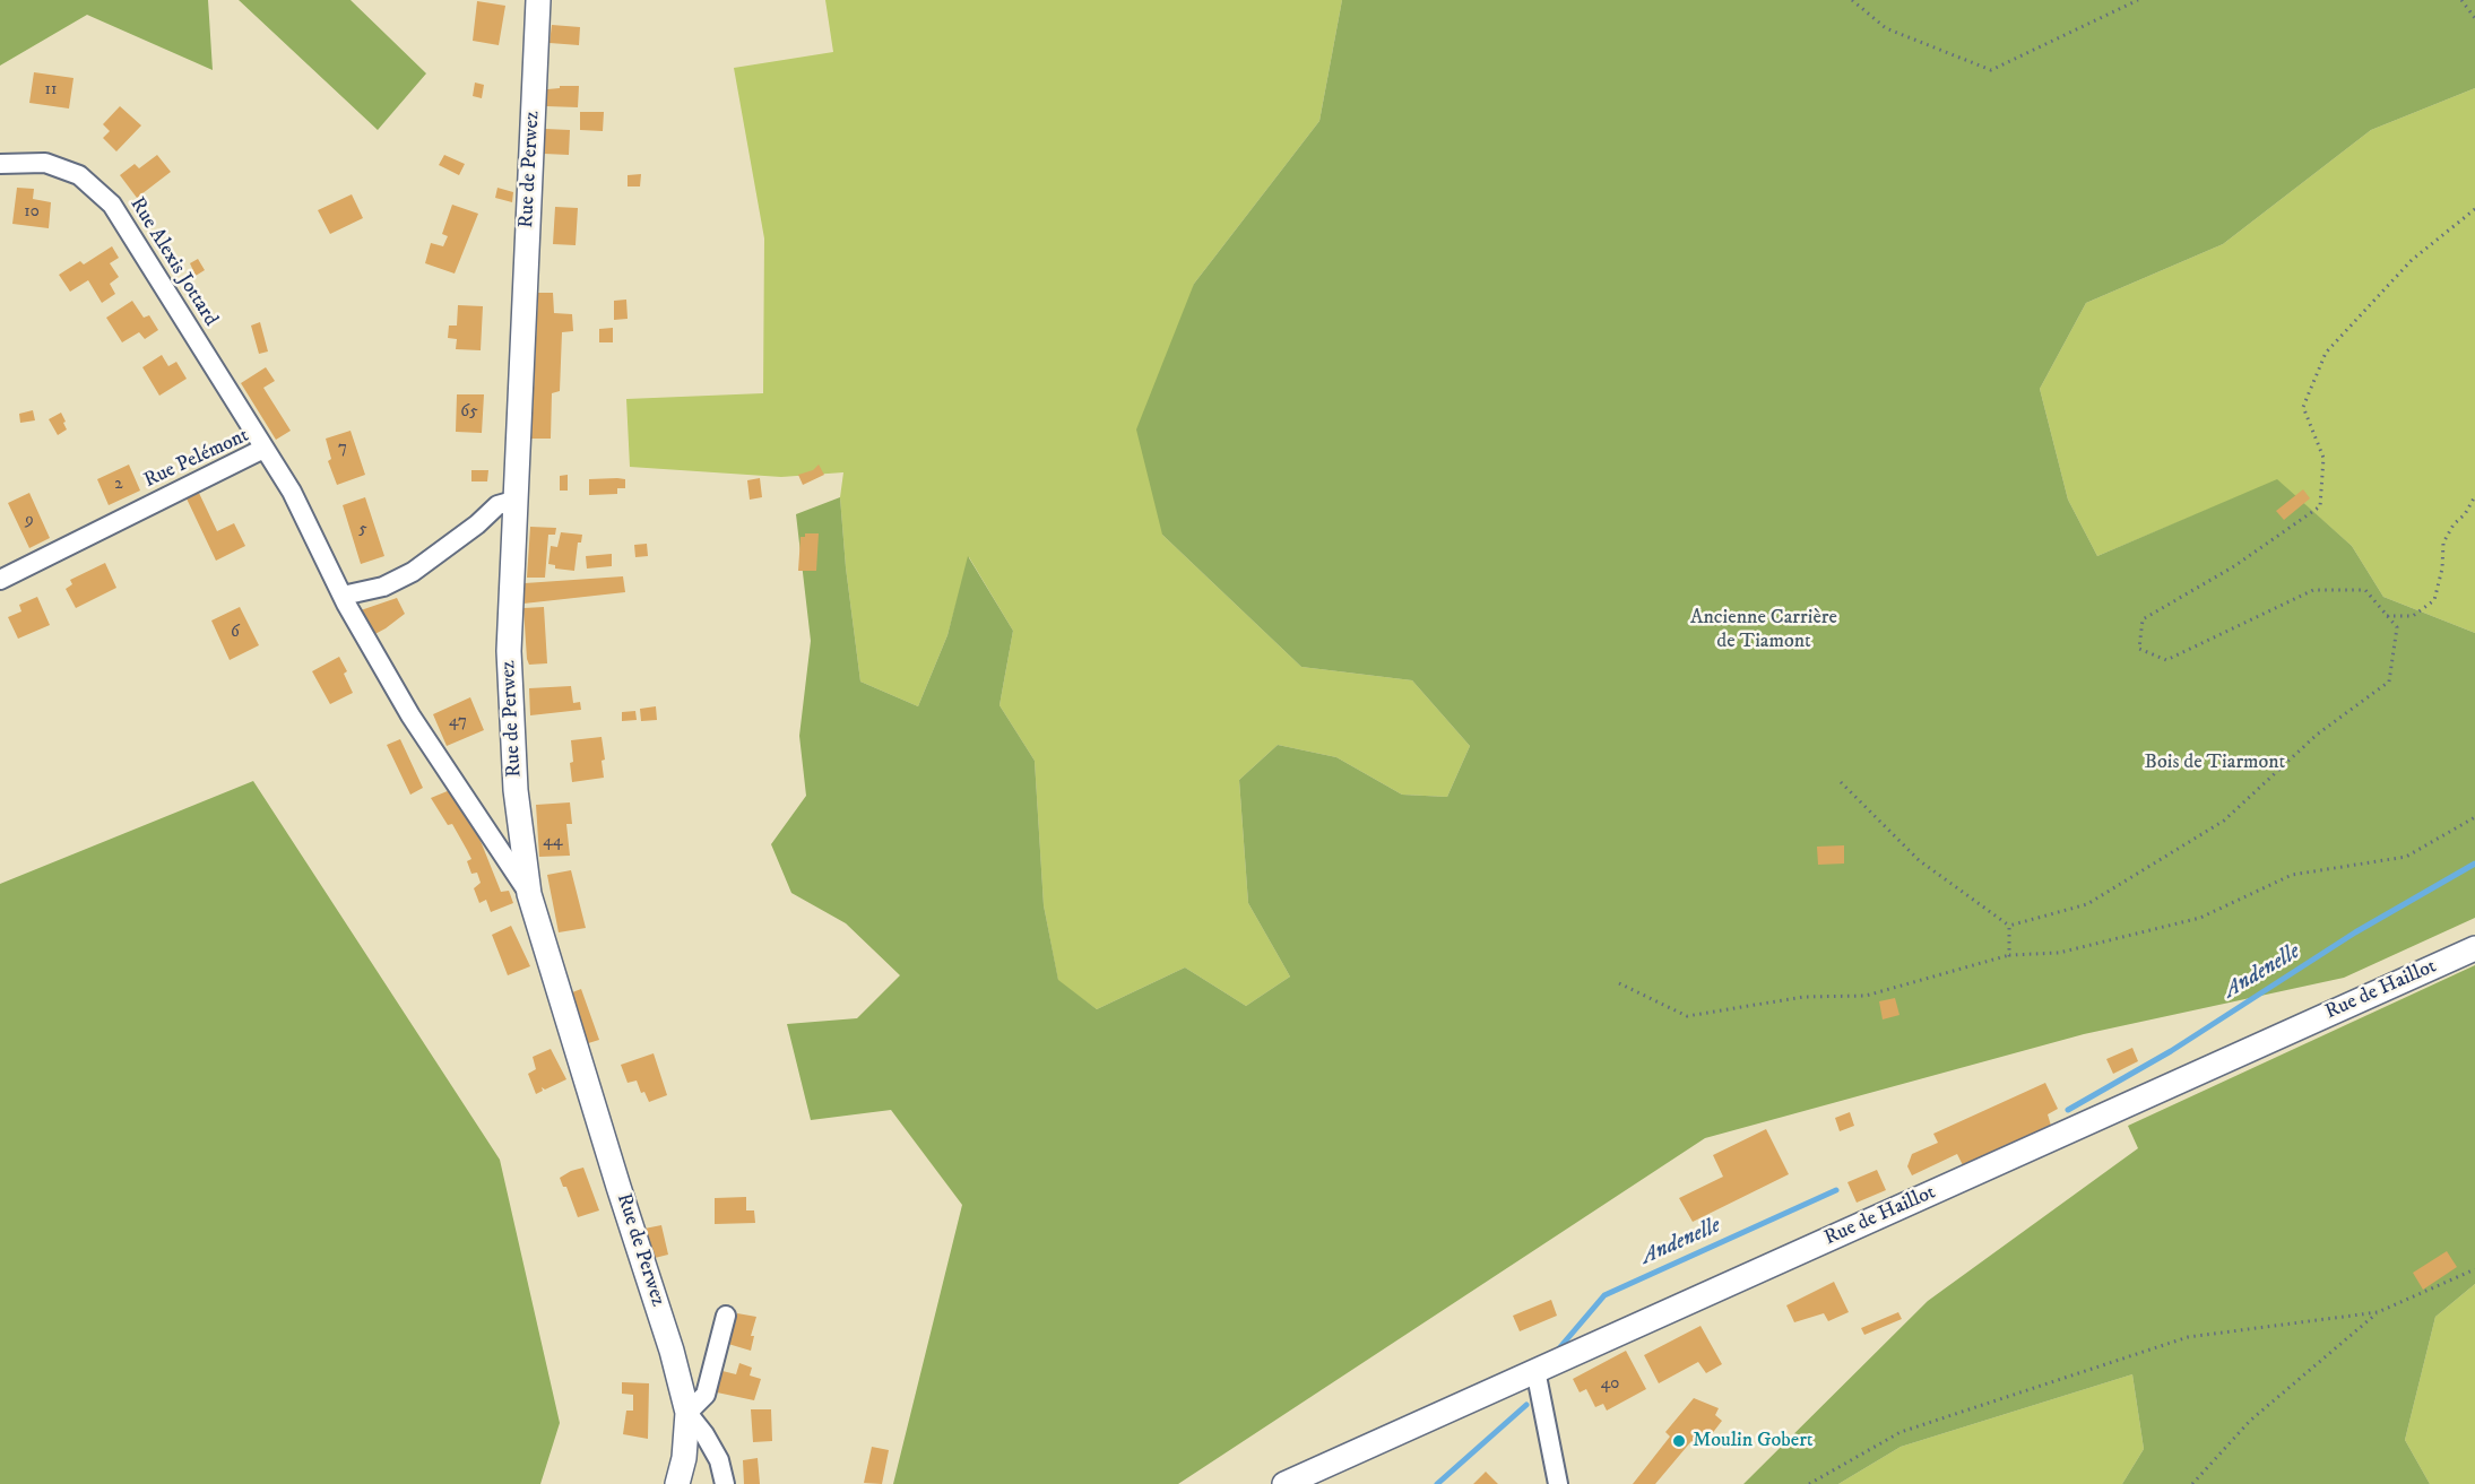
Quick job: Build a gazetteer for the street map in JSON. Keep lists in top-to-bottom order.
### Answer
{
  "streets": {
    "street": [
      "Rue de Perwez",
      "Rue Alexis Jottard",
      "Rue Pelémont",
      "Rue de Haillot"
    ]
  },
  "crossings": [
    ["Rue de Perwez", "Rue Pelémont"],
    ["Rue Alexis Jottard", "Rue Pelémont"]
  ],
  "water": ["Andenelle"],
  "parks": ["Ancienne Carrière de Tiamont", "Bois de Tiarmont"],
  "places": ["Moulin Gobert"],
  "house_numbers": [
    "11",
    "10",
    "65",
    "7",
    "2",
    "9",
    "5",
    "6",
    "47",
    "44",
    "40"
  ]
}
